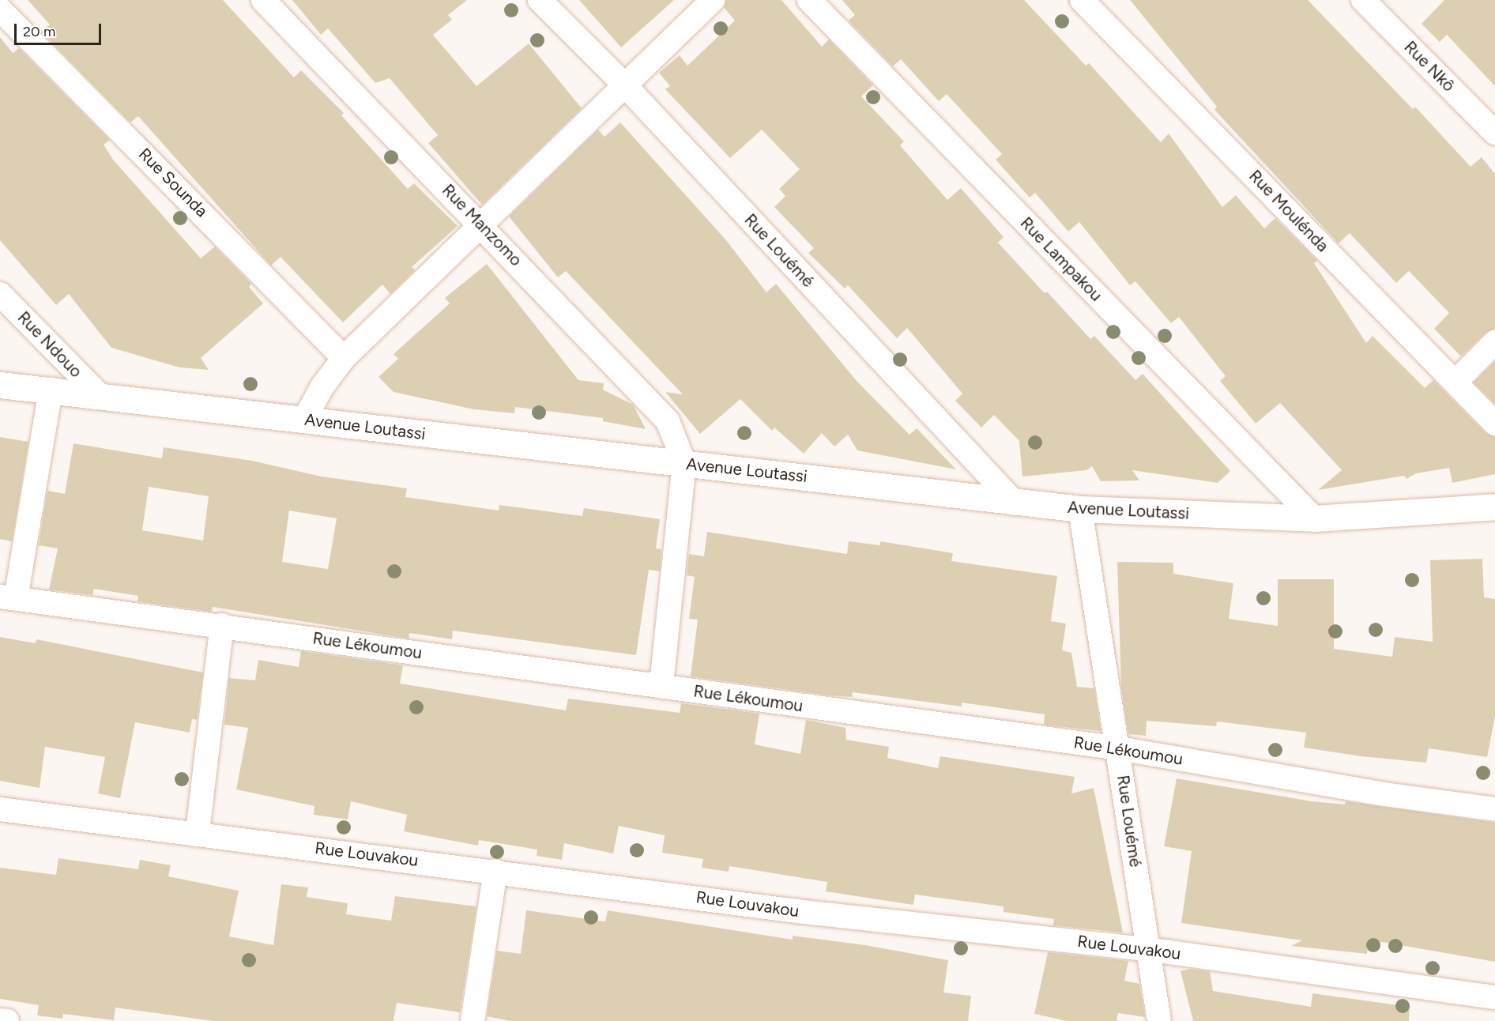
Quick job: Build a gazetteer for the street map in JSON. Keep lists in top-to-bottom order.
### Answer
{
  "streets": {
    "main road": ["Avenue Loutassi"],
    "street": [
      "Rue Nkô",
      "Rue Sounda",
      "Rue Moulénda",
      "Rue Manzomo",
      "Rue Louémé",
      "Rue Lampakou",
      "Rue Ndouo",
      "Rue Lékoumou",
      "Rue Louvakou"
    ]
  },
  "crossings": [
    ["Rue Manzomo", "Avenue Loutassi"],
    ["Rue Louémé", "Avenue Loutassi"],
    ["Rue Louémé", "Rue Lékoumou"],
    ["Rue Louémé", "Rue Louvakou"],
    ["Rue Lampakou", "Avenue Loutassi"],
    ["Rue Ndouo", "Avenue Loutassi"]
  ],
  "scale_bar": "20 m"
}
